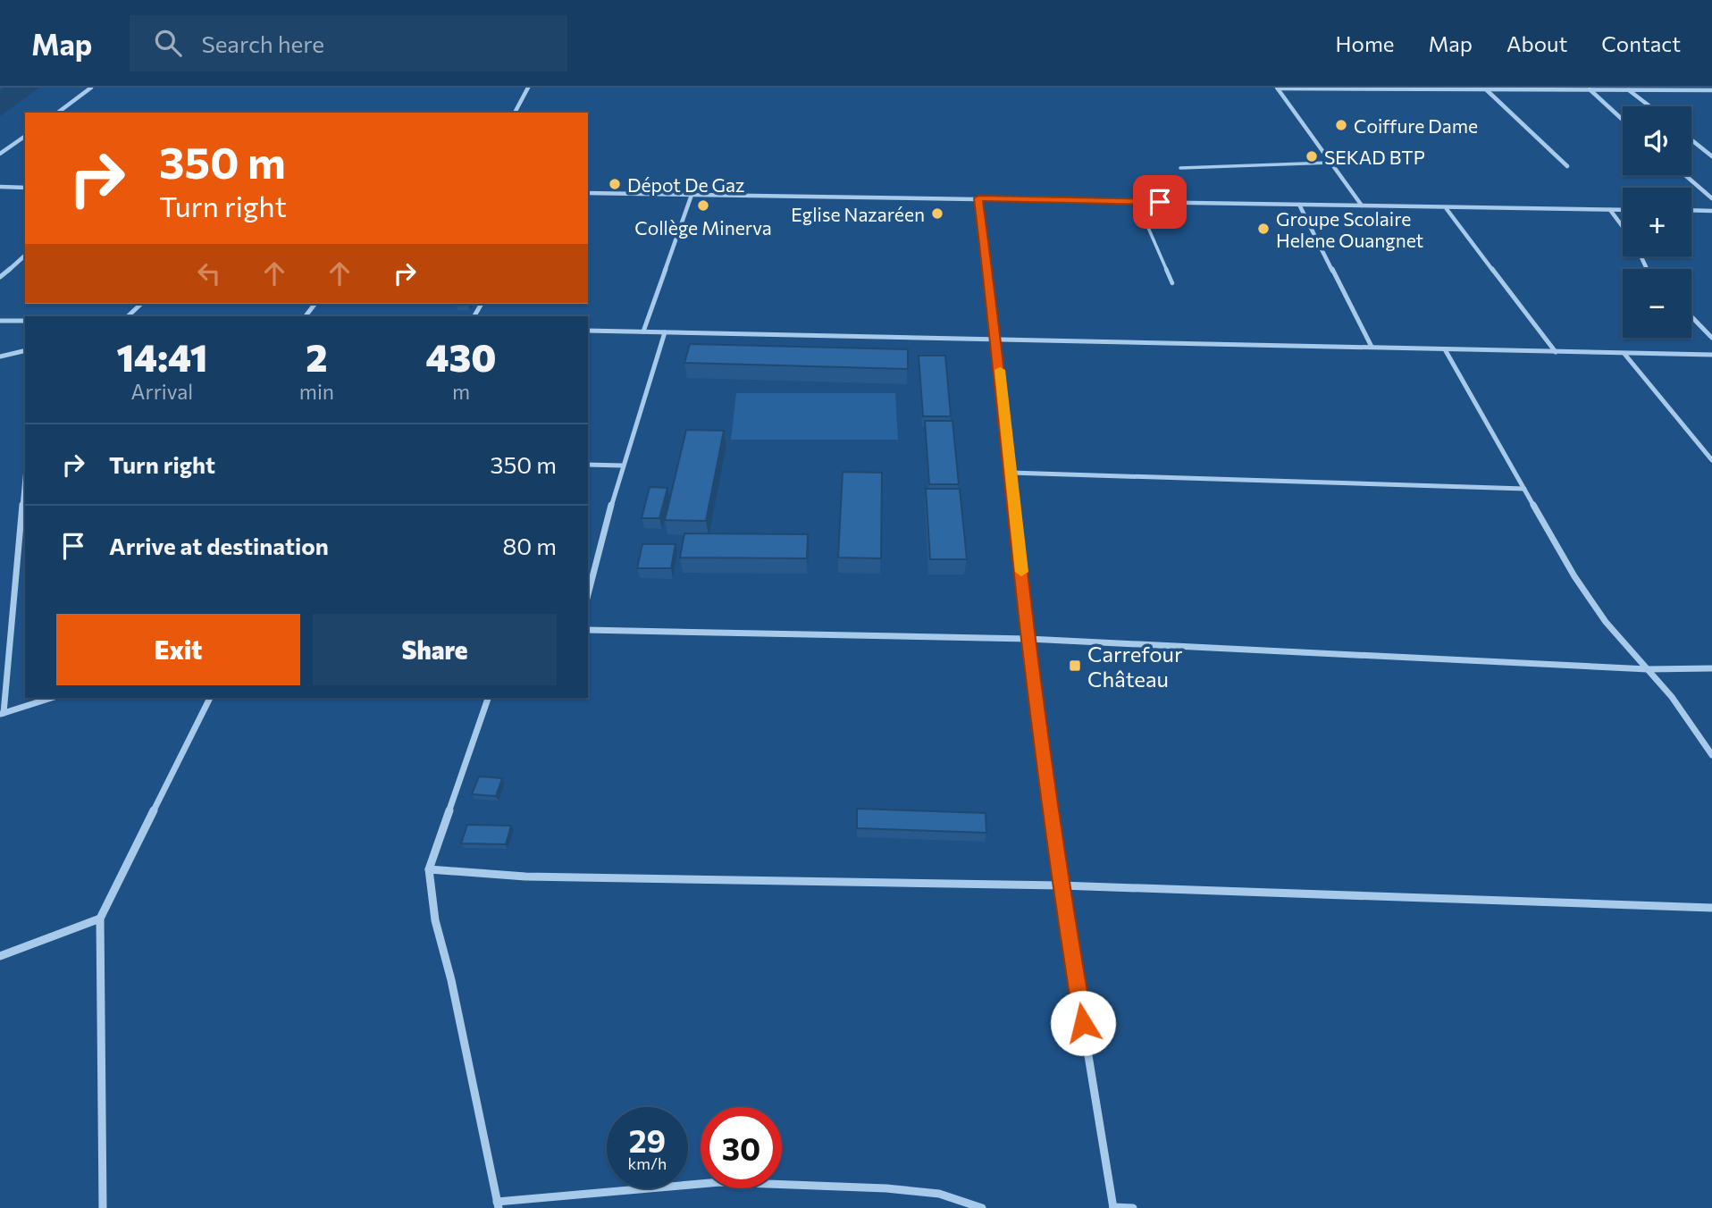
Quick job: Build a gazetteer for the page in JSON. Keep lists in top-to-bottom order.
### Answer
{
  "places": {
    "other": [
      "Coiffure Dame",
      "SEKAD BTP",
      "Dépot De Gaz",
      "Collège Minerva",
      "Eglise Nazaréen",
      "Groupe Scolaire Helene Ouangnet"
    ],
    "transit": ["Carrefour Château"]
  },
  "page": {
    "header": "Map",
    "search": "Search here",
    "nav": [
      "Home",
      "Map",
      "About",
      "Contact"
    ],
    "map_buttons": ["+", "−"],
    "turn": ["350 m", "Turn right"],
    "eta": [
      "14:41",
      "Arrival",
      "2",
      "min",
      "430",
      "m"
    ],
    "list": [
      {
        "name": "Turn right",
        "value": "350 m"
      },
      {
        "name": "Arrive at destination",
        "value": "80 m"
      }
    ],
    "buttons": ["Exit", "Share"],
    "speed": "29 km/h",
    "limit": "30"
  }
}
